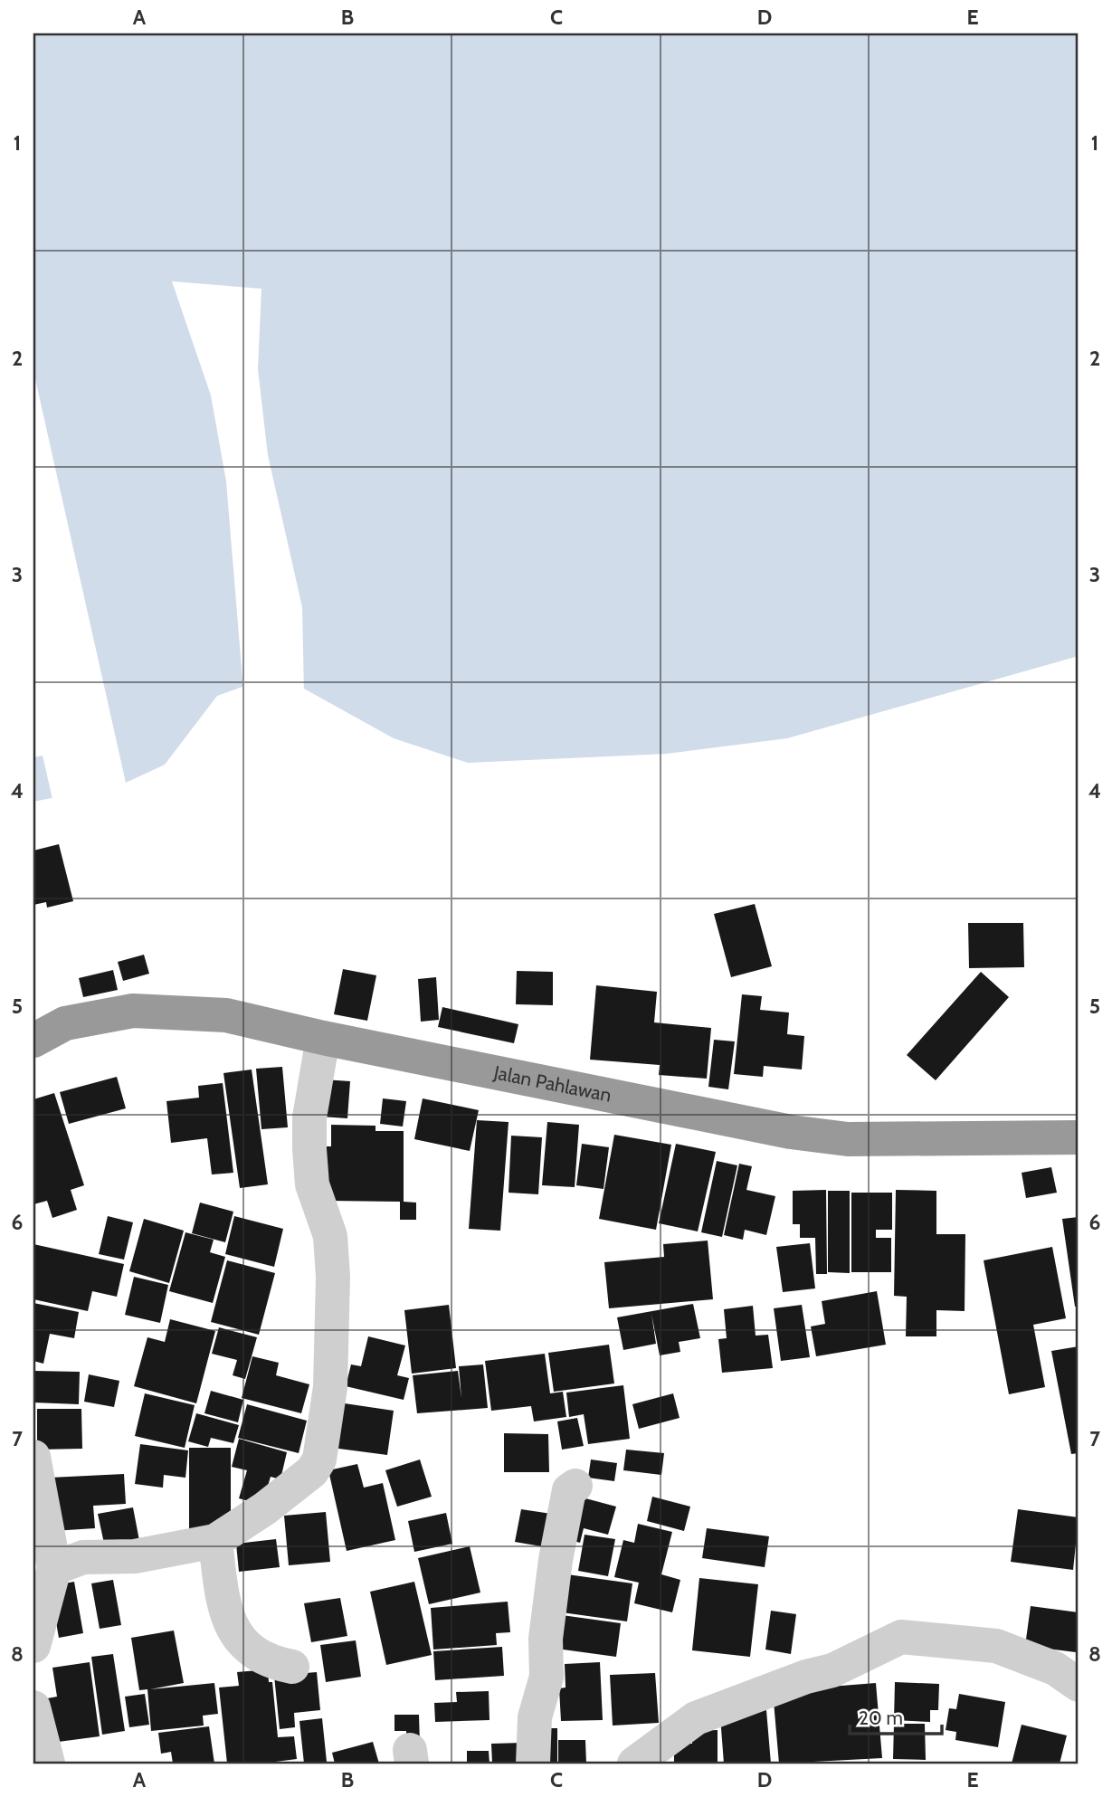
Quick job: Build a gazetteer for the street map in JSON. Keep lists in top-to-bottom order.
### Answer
{
  "streets": {
    "highway": ["Jalan Pahlawan"]
  },
  "scale_bar": "20 m",
  "grid": {
    "columns": [
      "A",
      "B",
      "C",
      "D",
      "E"
    ],
    "rows": [
      "1",
      "2",
      "3",
      "4",
      "5",
      "6",
      "7",
      "8"
    ]
  }
}
